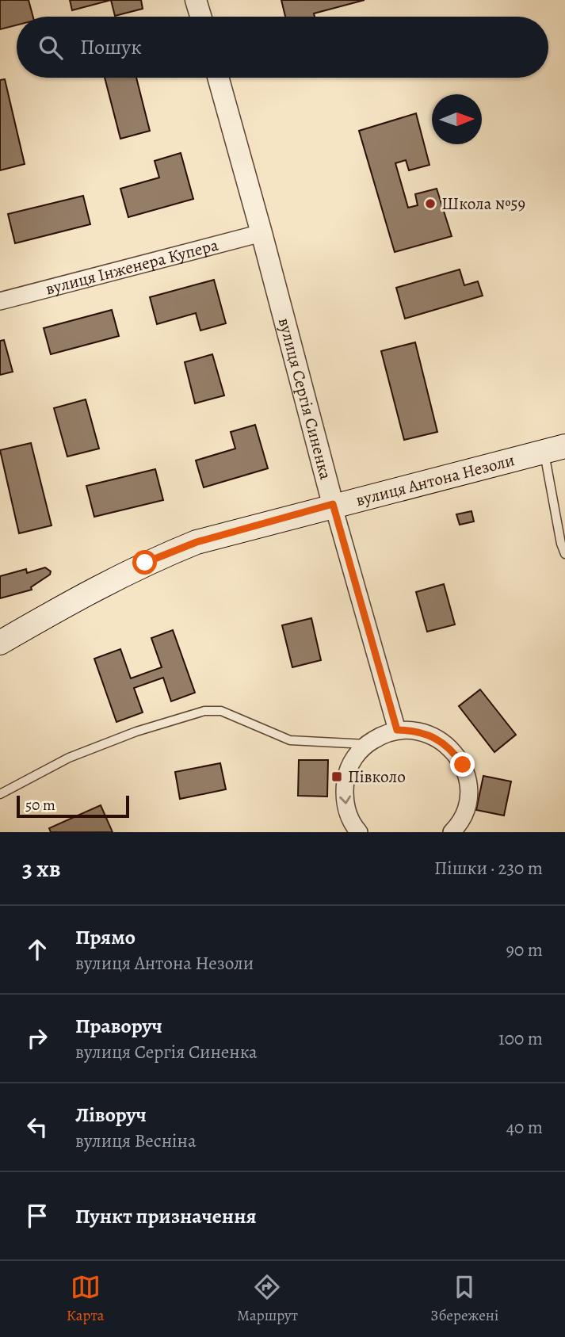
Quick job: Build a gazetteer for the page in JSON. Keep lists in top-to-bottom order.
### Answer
{
  "streets": {
    "main road": ["вулиця Антона Незоли"],
    "street": ["вулиця Інженера Купера", "вулиця Сергія Синенка"]
  },
  "crossings": [
    ["вулиця Інженера Купера", "вулиця Сергія Синенка"],
    ["вулиця Сергія Синенка", "вулиця Антона Незоли"]
  ],
  "places": {
    "other": ["Школа №59"],
    "transit": ["Півколо"]
  },
  "scale_bar": "50 m",
  "north": "right",
  "page": {
    "search": "Пошук",
    "scale": "50 m",
    "heading": ["3 хв", "Пішки · 230 m"],
    "list": [
      ["Прямо", "вулиця Антона Незоли", "90 m"],
      ["Праворуч", "вулиця Сергія Синенка", "100 m"],
      ["Ліворуч", "вулиця Весніна", "40 m"],
      "Пункт призначення"
    ],
    "nav": ["Карта", "Маршрут", "Збережені"]
  }
}
